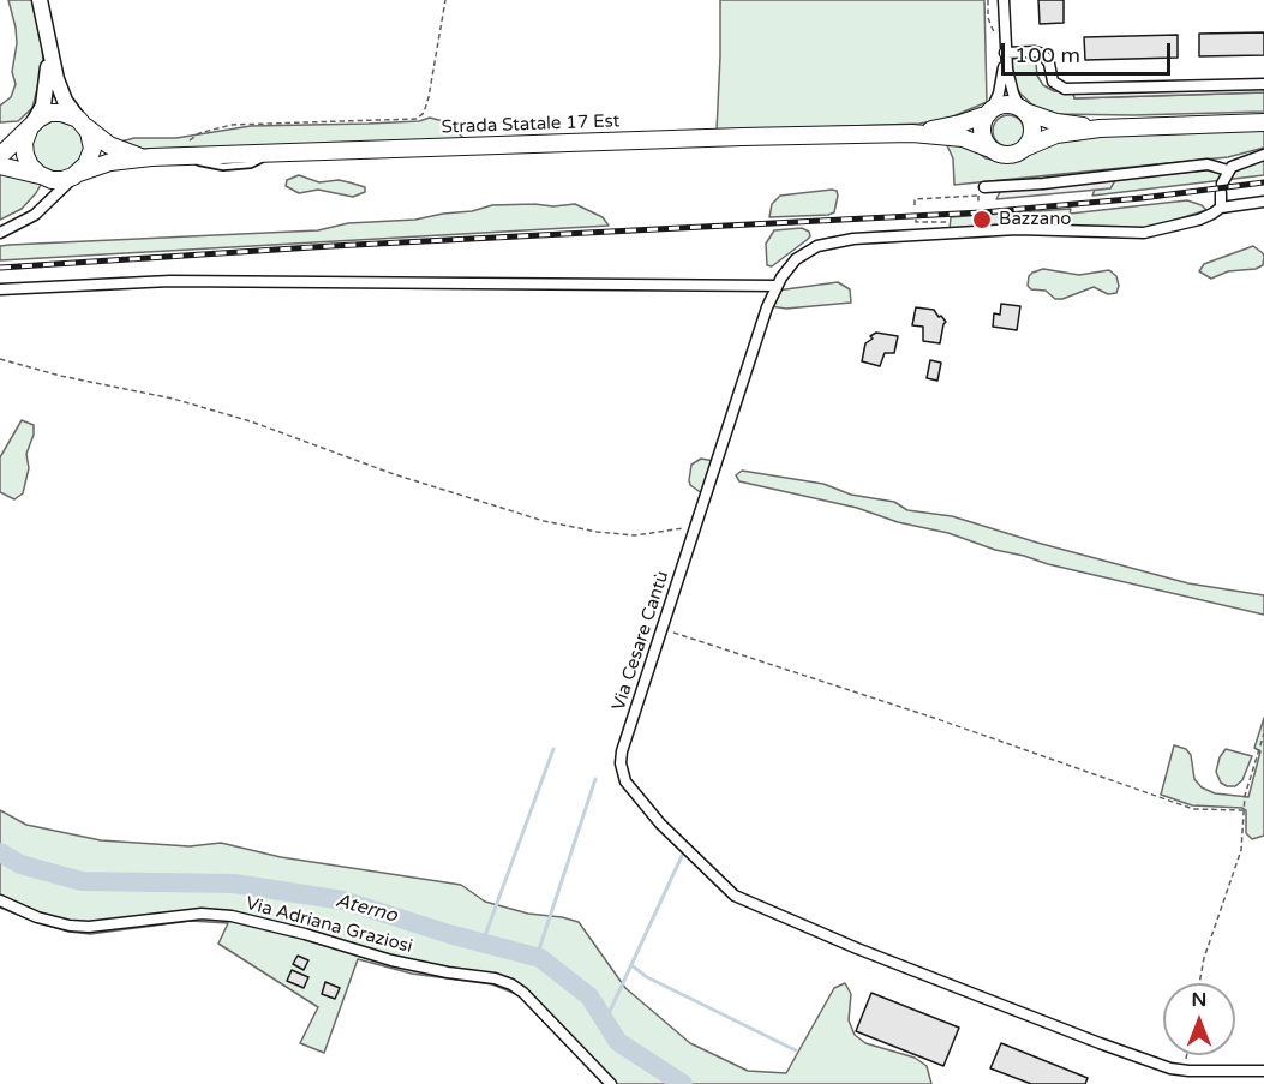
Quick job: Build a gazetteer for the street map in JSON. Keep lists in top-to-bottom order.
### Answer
{
  "streets": {
    "main road": ["Strada Statale 17 Est"],
    "street": ["Via Cesare Cantù", "Via Adriana Graziosi"]
  },
  "water": ["Aterno"],
  "places": ["Bazzano"],
  "scale_bar": "100 m",
  "north": "top"
}
